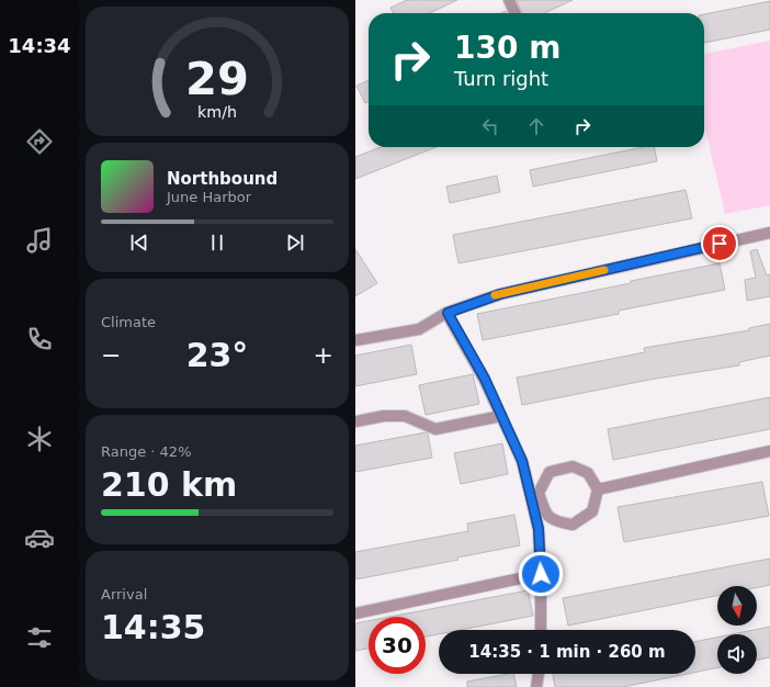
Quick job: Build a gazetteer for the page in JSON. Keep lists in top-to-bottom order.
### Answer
{
  "north": "bottom",
  "page": {
    "tabs": "14:34",
    "turn": ["130 m", "Turn right"],
    "song": ["Northbound", "June Harbor"],
    "tile": [
      "Climate",
      ["Range · 42%", "210 km"],
      ["Arrival", "14:35"]
    ],
    "heat": ["−", "23°", "+"],
    "limit": "30",
    "trip": "14:35 · 1 min · 260 m",
    "gauge": ["29", "km/h"]
  }
}
